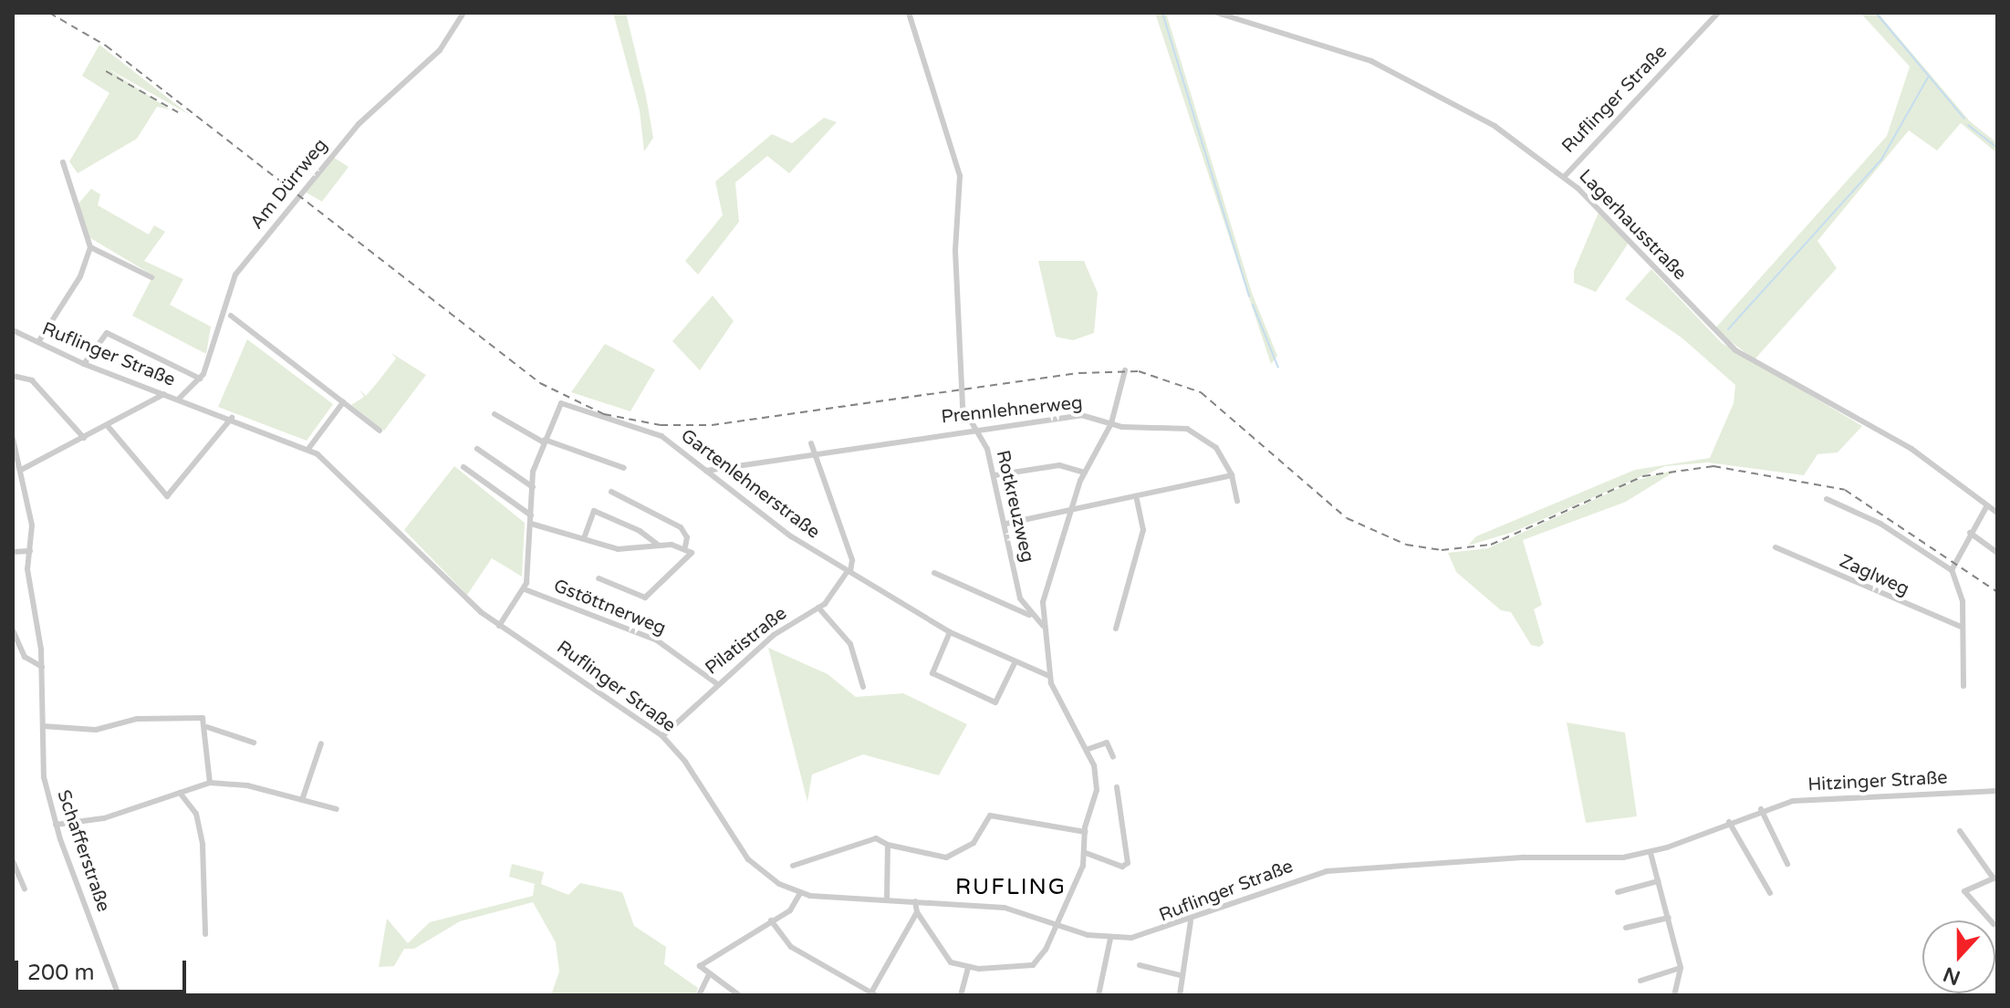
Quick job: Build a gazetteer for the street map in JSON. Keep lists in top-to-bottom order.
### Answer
{
  "streets": {
    "street": [
      "Ruflinger Straße",
      "Am Dürrweg",
      "Lagerhausstraße",
      "Prennlehnerweg",
      "Gartenlehnerstraße",
      "Rotkreuzweg",
      "Zaglweg",
      "Gstöttnerweg",
      "Pilatistraße",
      "Hitzinger Straße",
      "Schafferstraße"
    ]
  },
  "crossings": [
    ["Ruflinger Straße", "Am Dürrweg"],
    ["Ruflinger Straße", "Lagerhausstraße"],
    ["Ruflinger Straße", "Pilatistraße"],
    ["Ruflinger Straße", "Hitzinger Straße"],
    ["Prennlehnerweg", "Gartenlehnerstraße"],
    ["Prennlehnerweg", "Rotkreuzweg"],
    ["Gartenlehnerstraße", "Pilatistraße"],
    ["Gstöttnerweg", "Pilatistraße"]
  ],
  "districts": ["RUFLING"],
  "scale_bar": "200 m",
  "north": "bottom"
}
